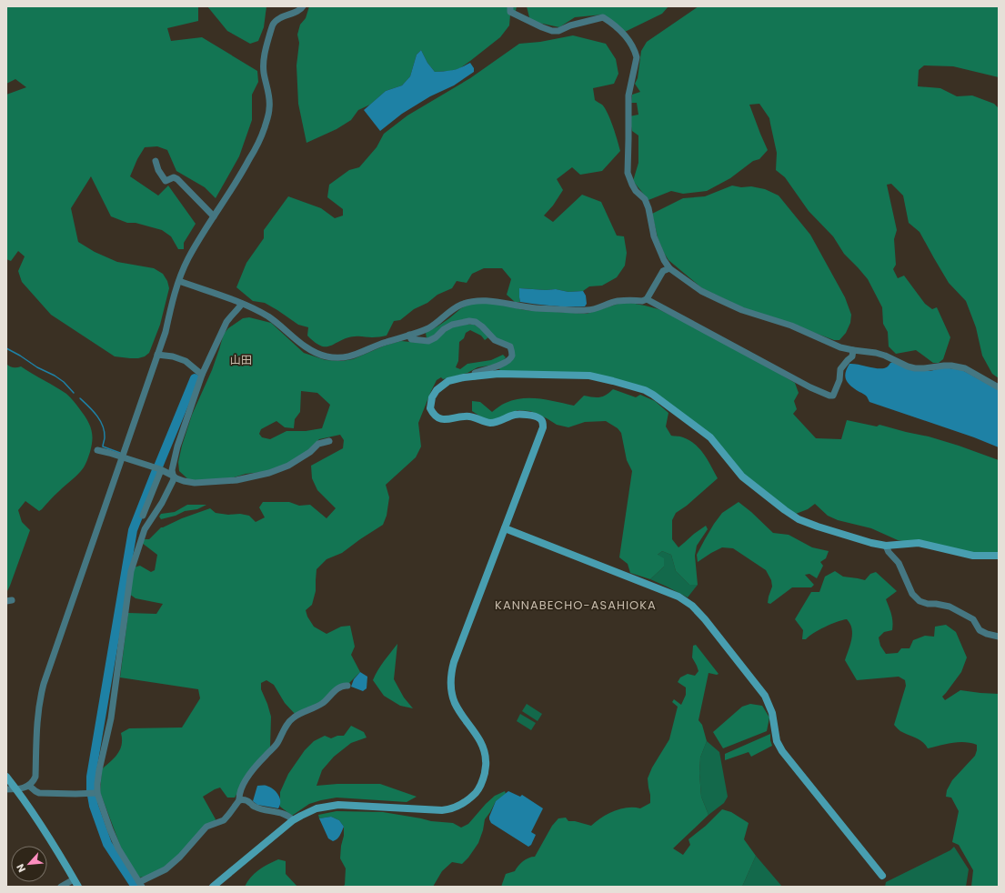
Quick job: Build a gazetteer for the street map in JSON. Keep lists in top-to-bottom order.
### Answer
{
  "districts": ["山田", "KANNABECHO-ASAHIOKA"],
  "north": "bottom left"
}
